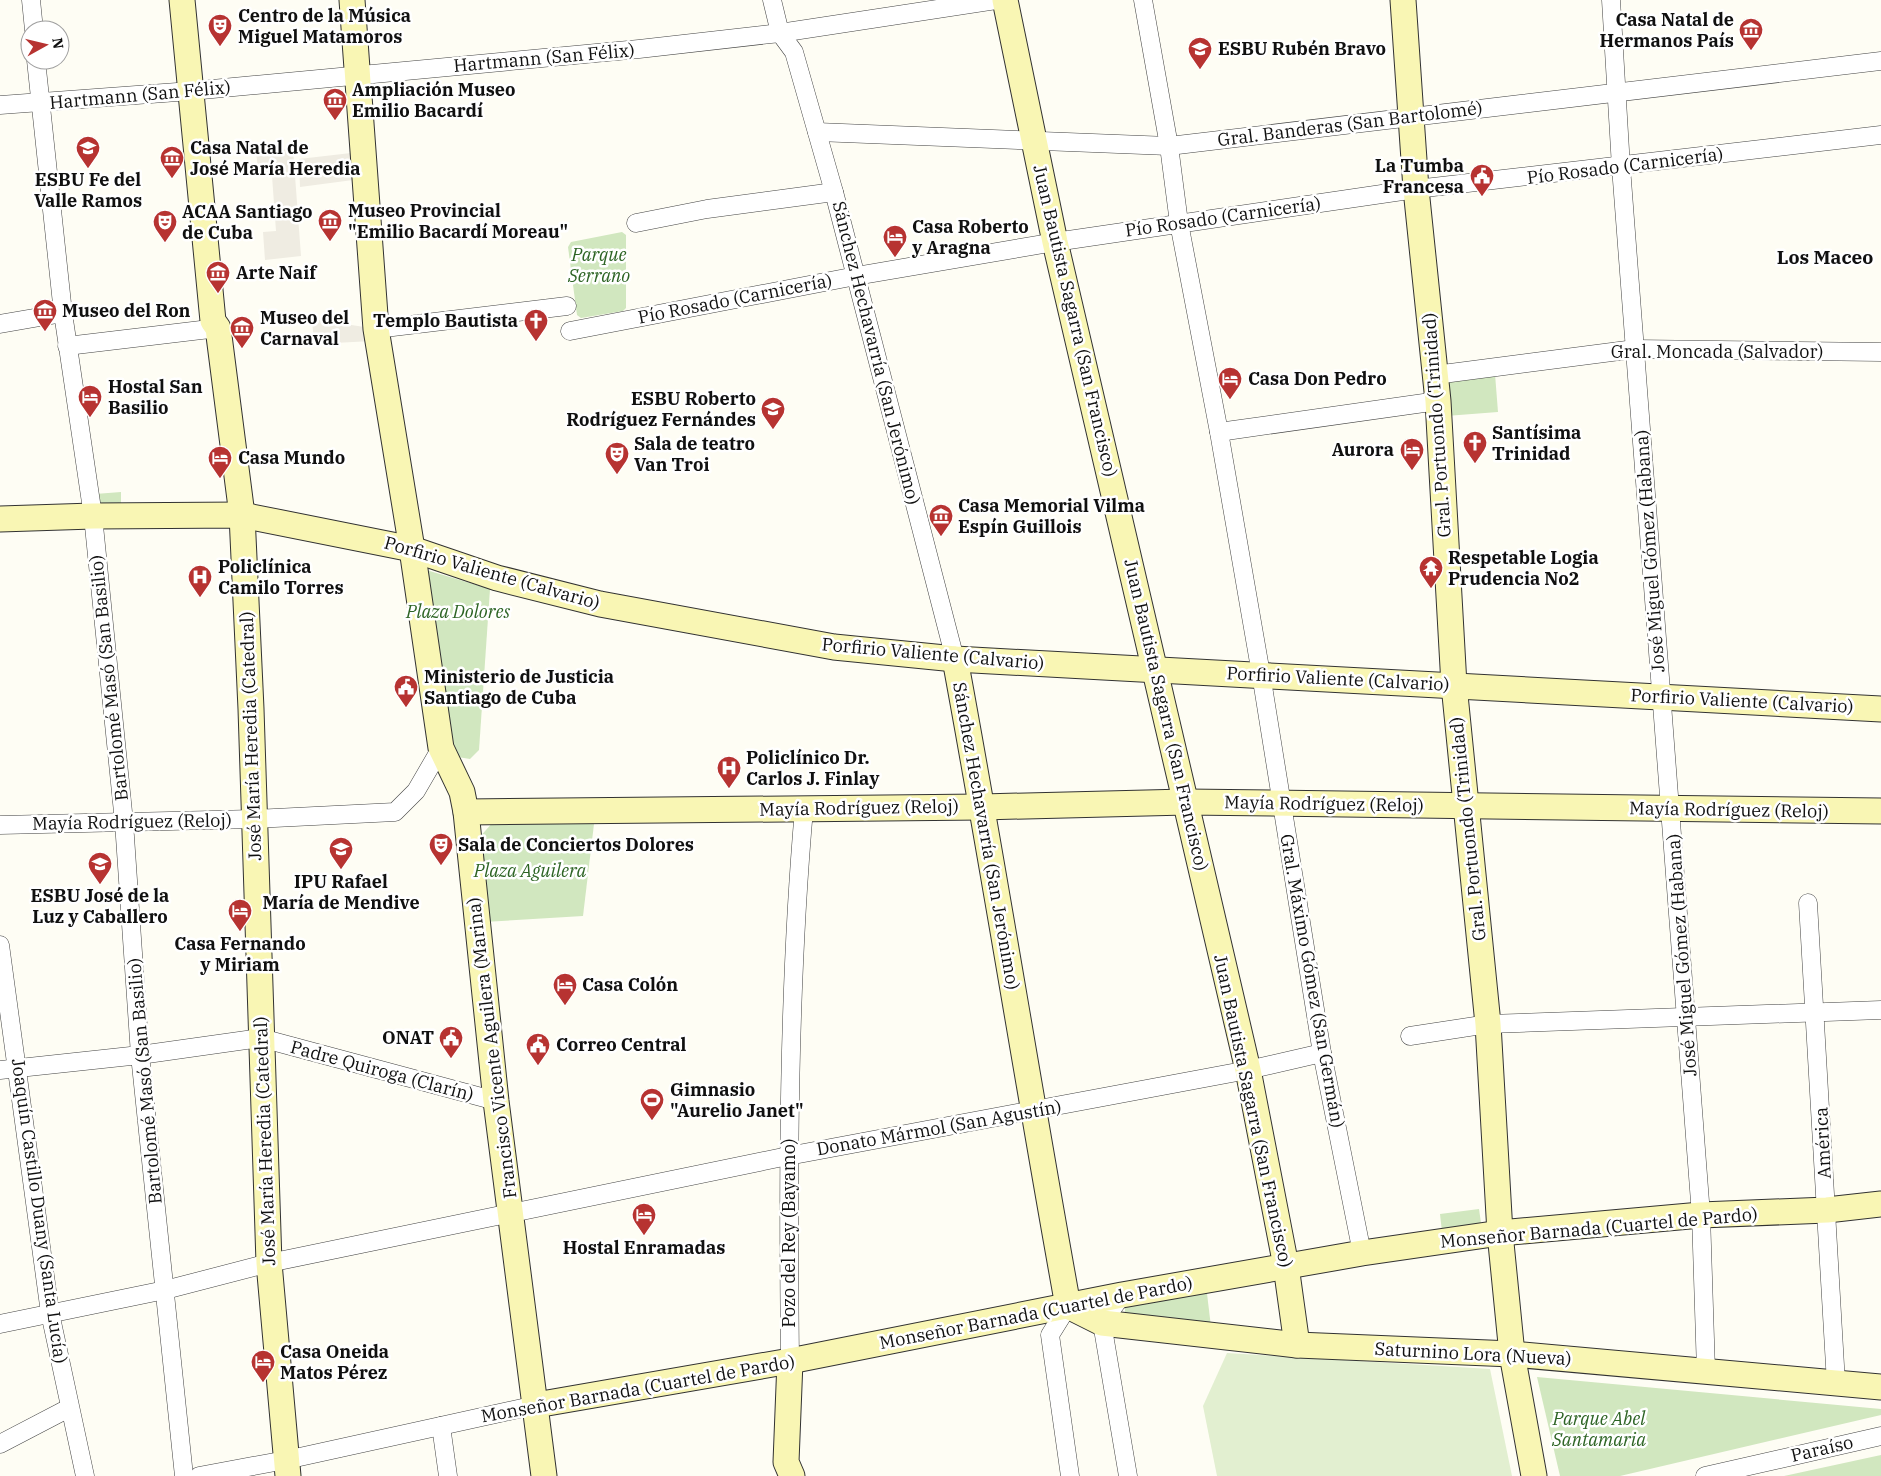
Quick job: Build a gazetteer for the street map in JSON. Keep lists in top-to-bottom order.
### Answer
{
  "streets": {
    "street": [
      "Hartmann (San Félix)",
      "Gral. Banderas (San Bartolomé)",
      "Pío Rosado (Carnicería)",
      "Juan Bautista Sagarra (San Francisco)",
      "Gral. Moncada (Salvador)",
      "Sánchez Hechavarría (San Jerónimo)",
      "Gral. Portuondo (Trinidad)",
      "José Miguel Gómez (Habana)",
      "Porfirio Valiente (Calvario)",
      "Bartolomé Masó (San Basilio)",
      "José María Heredia (Catedral)",
      "Mayía Rodríguez (Reloj)",
      "Gral. Máximo Gómez (San Germán)",
      "Francisco Vicente Aguilera (Marina)",
      "Padre Quiroga (Clarín)",
      "Donato Mármol (San Agustín)",
      "América",
      "Joaquín Castillo Duany (Santa Lucía)",
      "Monseñor Barnada (Cuartel de Pardo)",
      "Pozo del Rey (Bayamo)",
      "Saturnino Lora (Nueva)",
      "Paraíso"
    ]
  },
  "crossings": [
    ["Hartmann (San Félix)", "Sánchez Hechavarría (San Jerónimo)"],
    ["Hartmann (San Félix)", "Bartolomé Masó (San Basilio)"],
    ["Hartmann (San Félix)", "José María Heredia (Catedral)"],
    ["Hartmann (San Félix)", "Francisco Vicente Aguilera (Marina)"],
    ["Gral. Banderas (San Bartolomé)", "Juan Bautista Sagarra (San Francisco)"],
    ["Gral. Banderas (San Bartolomé)", "Sánchez Hechavarría (San Jerónimo)"],
    ["Gral. Banderas (San Bartolomé)", "Gral. Portuondo (Trinidad)"],
    ["Gral. Banderas (San Bartolomé)", "José Miguel Gómez (Habana)"],
    ["Gral. Banderas (San Bartolomé)", "Gral. Máximo Gómez (San Germán)"],
    ["Pío Rosado (Carnicería)", "Juan Bautista Sagarra (San Francisco)"],
    ["Pío Rosado (Carnicería)", "Sánchez Hechavarría (San Jerónimo)"],
    ["Pío Rosado (Carnicería)", "Gral. Portuondo (Trinidad)"],
    ["Pío Rosado (Carnicería)", "José Miguel Gómez (Habana)"],
    ["Pío Rosado (Carnicería)", "Gral. Máximo Gómez (San Germán)"],
    ["Juan Bautista Sagarra (San Francisco)", "Porfirio Valiente (Calvario)"],
    ["Juan Bautista Sagarra (San Francisco)", "Mayía Rodríguez (Reloj)"],
    ["Juan Bautista Sagarra (San Francisco)", "Donato Mármol (San Agustín)"],
    ["Juan Bautista Sagarra (San Francisco)", "Monseñor Barnada (Cuartel de Pardo)"],
    ["Juan Bautista Sagarra (San Francisco)", "Saturnino Lora (Nueva)"],
    ["Gral. Moncada (Salvador)", "Gral. Portuondo (Trinidad)"],
    ["Gral. Moncada (Salvador)", "José Miguel Gómez (Habana)"],
    ["Sánchez Hechavarría (San Jerónimo)", "Porfirio Valiente (Calvario)"],
    ["Sánchez Hechavarría (San Jerónimo)", "Mayía Rodríguez (Reloj)"],
    ["Sánchez Hechavarría (San Jerónimo)", "Donato Mármol (San Agustín)"],
    ["Sánchez Hechavarría (San Jerónimo)", "Monseñor Barnada (Cuartel de Pardo)"],
    ["Sánchez Hechavarría (San Jerónimo)", "Saturnino Lora (Nueva)"],
    ["Gral. Portuondo (Trinidad)", "Porfirio Valiente (Calvario)"],
    ["Gral. Portuondo (Trinidad)", "Mayía Rodríguez (Reloj)"],
    ["Gral. Portuondo (Trinidad)", "Monseñor Barnada (Cuartel de Pardo)"],
    ["Gral. Portuondo (Trinidad)", "Saturnino Lora (Nueva)"],
    ["José Miguel Gómez (Habana)", "Porfirio Valiente (Calvario)"],
    ["José Miguel Gómez (Habana)", "Mayía Rodríguez (Reloj)"],
    ["José Miguel Gómez (Habana)", "Monseñor Barnada (Cuartel de Pardo)"],
    ["José Miguel Gómez (Habana)", "Saturnino Lora (Nueva)"],
    ["Porfirio Valiente (Calvario)", "Bartolomé Masó (San Basilio)"],
    ["Porfirio Valiente (Calvario)", "José María Heredia (Catedral)"],
    ["Porfirio Valiente (Calvario)", "Gral. Máximo Gómez (San Germán)"],
    ["Porfirio Valiente (Calvario)", "Francisco Vicente Aguilera (Marina)"],
    ["Bartolomé Masó (San Basilio)", "Mayía Rodríguez (Reloj)"],
    ["Bartolomé Masó (San Basilio)", "Padre Quiroga (Clarín)"],
    ["Bartolomé Masó (San Basilio)", "Donato Mármol (San Agustín)"],
    ["José María Heredia (Catedral)", "Mayía Rodríguez (Reloj)"],
    ["José María Heredia (Catedral)", "Padre Quiroga (Clarín)"],
    ["José María Heredia (Catedral)", "Donato Mármol (San Agustín)"],
    ["José María Heredia (Catedral)", "Monseñor Barnada (Cuartel de Pardo)"],
    ["Mayía Rodríguez (Reloj)", "Gral. Máximo Gómez (San Germán)"],
    ["Mayía Rodríguez (Reloj)", "Francisco Vicente Aguilera (Marina)"],
    ["Mayía Rodríguez (Reloj)", "Pozo del Rey (Bayamo)"],
    ["Gral. Máximo Gómez (San Germán)", "Donato Mármol (San Agustín)"],
    ["Gral. Máximo Gómez (San Germán)", "Monseñor Barnada (Cuartel de Pardo)"],
    ["Francisco Vicente Aguilera (Marina)", "Padre Quiroga (Clarín)"],
    ["Francisco Vicente Aguilera (Marina)", "Donato Mármol (San Agustín)"],
    ["Francisco Vicente Aguilera (Marina)", "Monseñor Barnada (Cuartel de Pardo)"],
    ["Padre Quiroga (Clarín)", "Joaquín Castillo Duany (Santa Lucía)"],
    ["Donato Mármol (San Agustín)", "Joaquín Castillo Duany (Santa Lucía)"],
    ["Donato Mármol (San Agustín)", "Pozo del Rey (Bayamo)"],
    ["América", "Monseñor Barnada (Cuartel de Pardo)"],
    ["América", "Saturnino Lora (Nueva)"],
    ["Monseñor Barnada (Cuartel de Pardo)", "Pozo del Rey (Bayamo)"],
    ["Monseñor Barnada (Cuartel de Pardo)", "Saturnino Lora (Nueva)"]
  ],
  "districts": ["Los Maceo"],
  "parks": [
    "Parque Serrano",
    "Plaza Dolores",
    "Plaza Aguilera",
    "Parque Abel Santamaria"
  ],
  "places": {
    "theatre": [
      "Centro de la Música Miguel Matamoros",
      "ACAA Santiago de Cuba",
      "Sala de teatro Van Troi",
      "Sala de Conciertos Dolores"
    ],
    "museum": [
      "Casa Natal de Hermanos País",
      "Ampliación Museo Emilio Bacardí",
      "Casa Natal de José María Heredia",
      "Museo Provincial \"Emilio Bacardí Moreau\"",
      "Arte Naif",
      "Museo del Ron",
      "Museo del Carnaval",
      "Casa Memorial Vilma Espín Guillois"
    ],
    "school or university": [
      "ESBU Rubén Bravo",
      "ESBU Fe del Valle Ramos",
      "ESBU Roberto Rodríguez Fernándes",
      "IPU Rafael María de Mendive",
      "ESBU José de la Luz y Caballero"
    ],
    "public building": [
      "La Tumba Francesa",
      "Ministerio de Justicia Santiago de Cuba",
      "ONAT",
      "Correo Central"
    ],
    "hotel": [
      "Casa Roberto y Aragna",
      "Casa Don Pedro",
      "Hostal San Basilio",
      "Aurora",
      "Casa Mundo",
      "Casa Fernando y Miriam",
      "Casa Colón",
      "Hostal Enramadas",
      "Casa Oneida Matos Pérez"
    ],
    "church": ["Templo Bautista", "Santísima Trinidad"],
    "temple": ["Respetable Logia Prudencia No2"],
    "hospital": ["Policlínica Camilo Torres", "Policlínico Dr. Carlos J. Finlay"],
    "sports": ["Gimnasio \"Aurelio Janet\""]
  },
  "north": "right"
}
